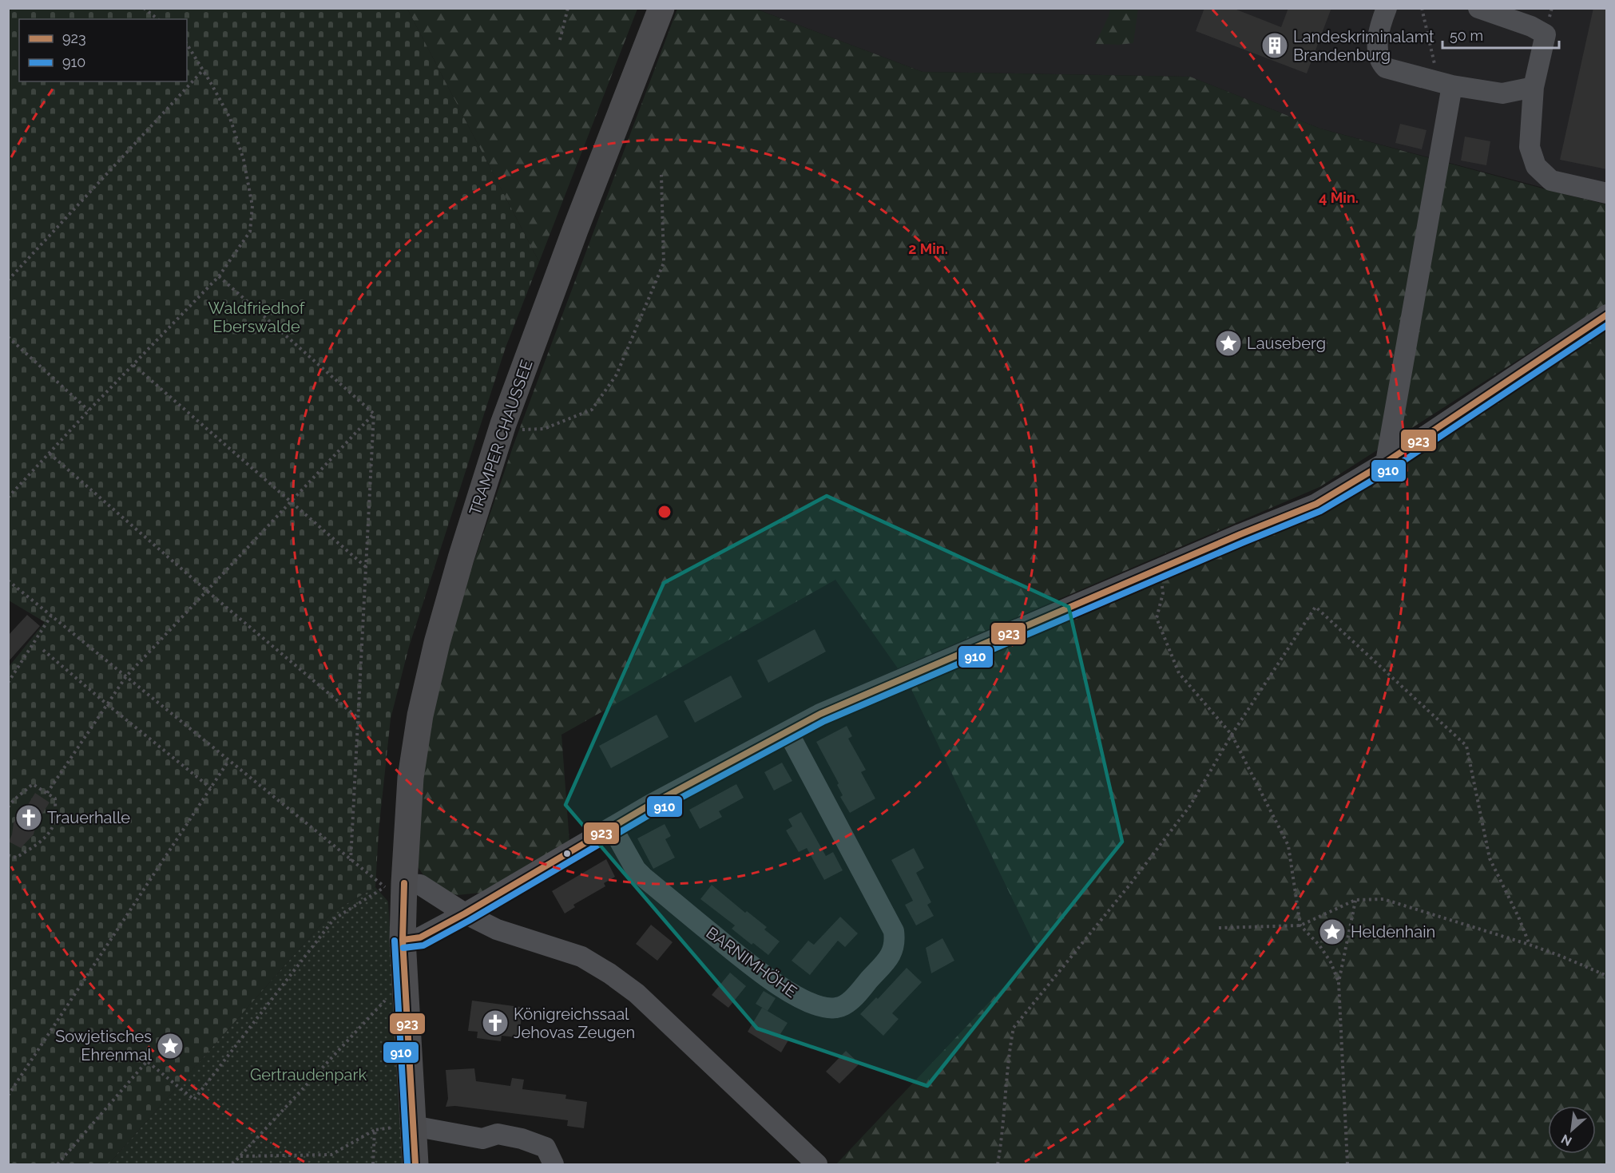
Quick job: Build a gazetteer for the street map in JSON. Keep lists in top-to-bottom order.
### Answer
{
  "streets": {
    "main road": ["TRAMPER CHAUSSEE"],
    "street": ["BARNIMHÖHE"]
  },
  "parks": ["Waldfriedhof Eberswalde", "Gertraudenpark"],
  "places": {
    "building": ["Landeskriminalamt Brandenburg"],
    "place": ["Lauseberg", "Heldenhain", "Sowjetisches Ehrenmal"],
    "church": ["Trauerhalle", "Königreichssaal Jehovas Zeugen"]
  },
  "lines": ["transit line 923", "transit line 910"],
  "legend": ["923", "910"],
  "scale_bar": "50 m",
  "north": "bottom left",
  "rings": ["4 Min.", "2 Min."]
}
